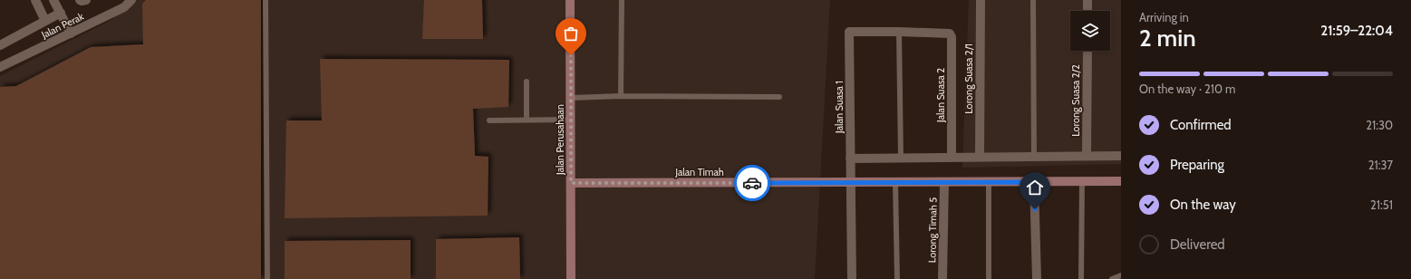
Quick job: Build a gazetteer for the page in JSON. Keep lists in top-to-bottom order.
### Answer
{
  "streets": {
    "street": [
      "Jalan Perak",
      "Lorong Suasa 2/1",
      "Jalan Suasa 2",
      "Lorong Suasa 2/2",
      "Jalan Suasa 1",
      "Jalan Perusahaan",
      "Jalan Timah",
      "Lorong Timah 5"
    ]
  },
  "crossings": [
    ["Jalan Suasa 2", "Jalan Suasa 1"],
    ["Jalan Suasa 1", "Jalan Timah"],
    ["Jalan Perusahaan", "Jalan Timah"],
    ["Jalan Timah", "Lorong Timah 5"]
  ],
  "page": {
    "heading": ["2 min", "Arriving in", "21:59–22:04"],
    "bar": "On the way · 210 m",
    "list": [
      ["Confirmed", "21:30"],
      ["Preparing", "21:37"],
      ["On the way", "21:51"],
      "Delivered"
    ]
  }
}
